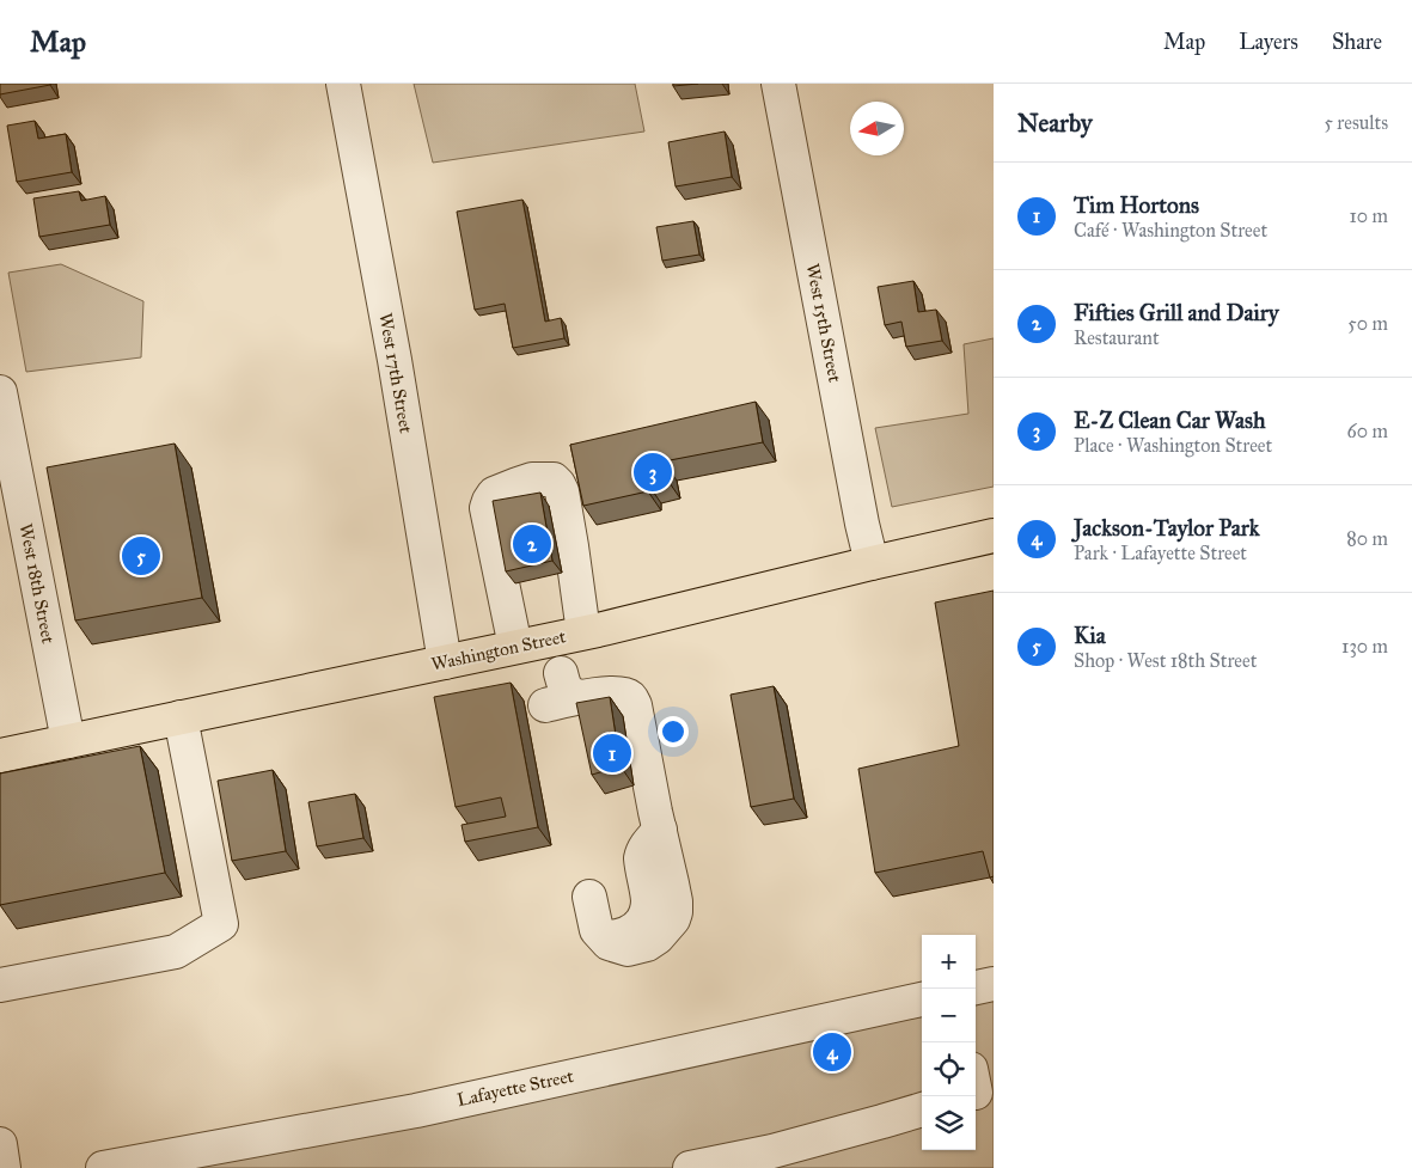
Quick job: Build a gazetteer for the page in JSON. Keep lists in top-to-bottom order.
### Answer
{
  "streets": {
    "main road": ["Washington Street"],
    "street": [
      "West 15th Street",
      "West 17th Street",
      "West 18th Street",
      "Lafayette Street"
    ]
  },
  "crossings": [
    ["West 15th Street", "Washington Street"],
    ["West 17th Street", "Washington Street"],
    ["West 18th Street", "Washington Street"]
  ],
  "north": "left",
  "page": {
    "header": "Map",
    "nav": ["Map", "Layers", "Share"],
    "heading": ["Nearby", "5 results"],
    "list": [
      {
        "mark": "1",
        "name": "Tim Hortons",
        "note": "Café · Washington Street",
        "value": "10 m"
      },
      {
        "mark": "2",
        "name": "Fifties Grill and Dairy",
        "note": "Restaurant",
        "value": "50 m"
      },
      {
        "mark": "3",
        "name": "E-Z Clean Car Wash",
        "note": "Place · Washington Street",
        "value": "60 m"
      },
      {
        "mark": "4",
        "name": "Jackson-Taylor Park",
        "note": "Park · Lafayette Street",
        "value": "80 m"
      },
      {
        "mark": "5",
        "name": "Kia",
        "note": "Shop · West 18th Street",
        "value": "130 m"
      }
    ],
    "pins": [
      "3",
      "2",
      "5",
      "1",
      "4"
    ],
    "map_buttons": ["+", "−"]
  }
}
